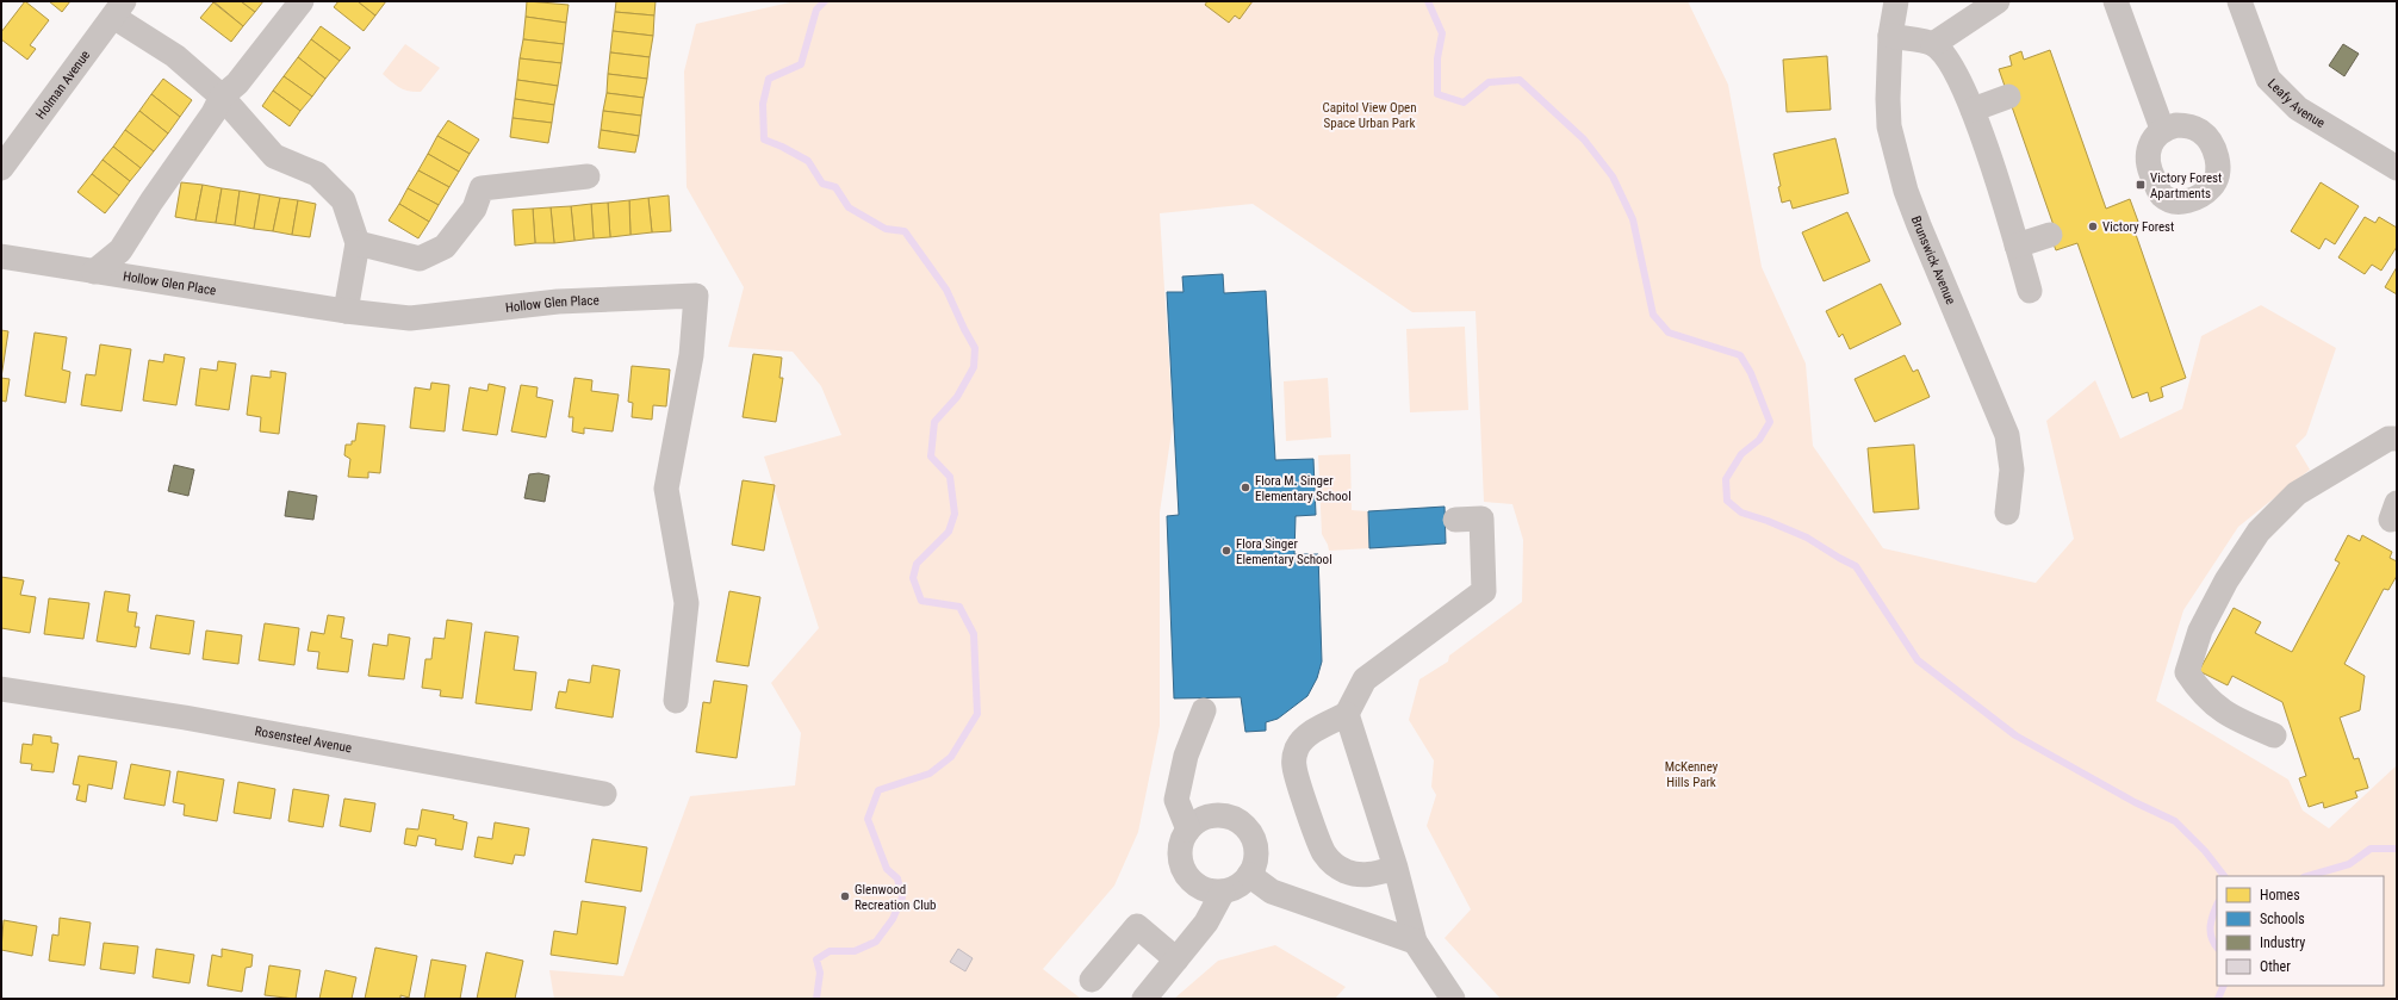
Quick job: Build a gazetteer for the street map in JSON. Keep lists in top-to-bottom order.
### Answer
{
  "streets": {
    "street": [
      "Holman Avenue",
      "Leafy Avenue",
      "Brunswick Avenue",
      "Hollow Glen Place",
      "Rosensteel Avenue"
    ]
  },
  "parks": ["Capitol View Open Space Urban Park", "McKenney Hills Park"],
  "places": {
    "transit": ["Victory Forest Apartments"],
    "other": [
      "Victory Forest",
      "Flora M. Singer Elementary School",
      "Flora Singer Elementary School",
      "Glenwood Recreation Club"
    ]
  },
  "legend": [
    "Homes",
    "Schools",
    "Industry",
    "Other"
  ]
}
